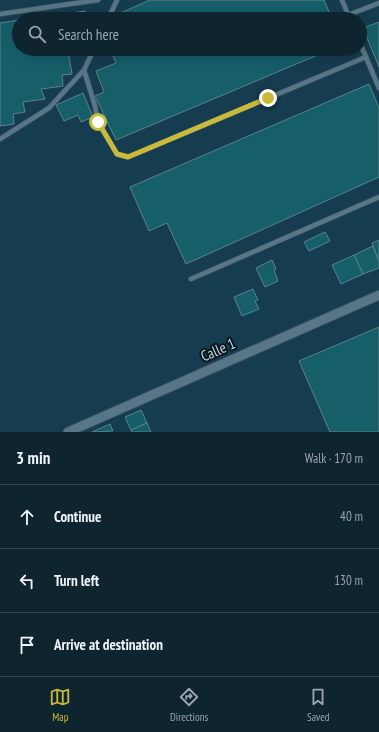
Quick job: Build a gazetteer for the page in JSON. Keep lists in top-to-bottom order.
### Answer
{
  "streets": {
    "street": ["Calle 1"]
  },
  "page": {
    "search": "Search here",
    "heading": ["3 min", "Walk · 170 m"],
    "list": [
      ["Continue", "40 m"],
      ["Turn left", "130 m"],
      "Arrive at destination"
    ],
    "nav": ["Map", "Directions", "Saved"]
  }
}
